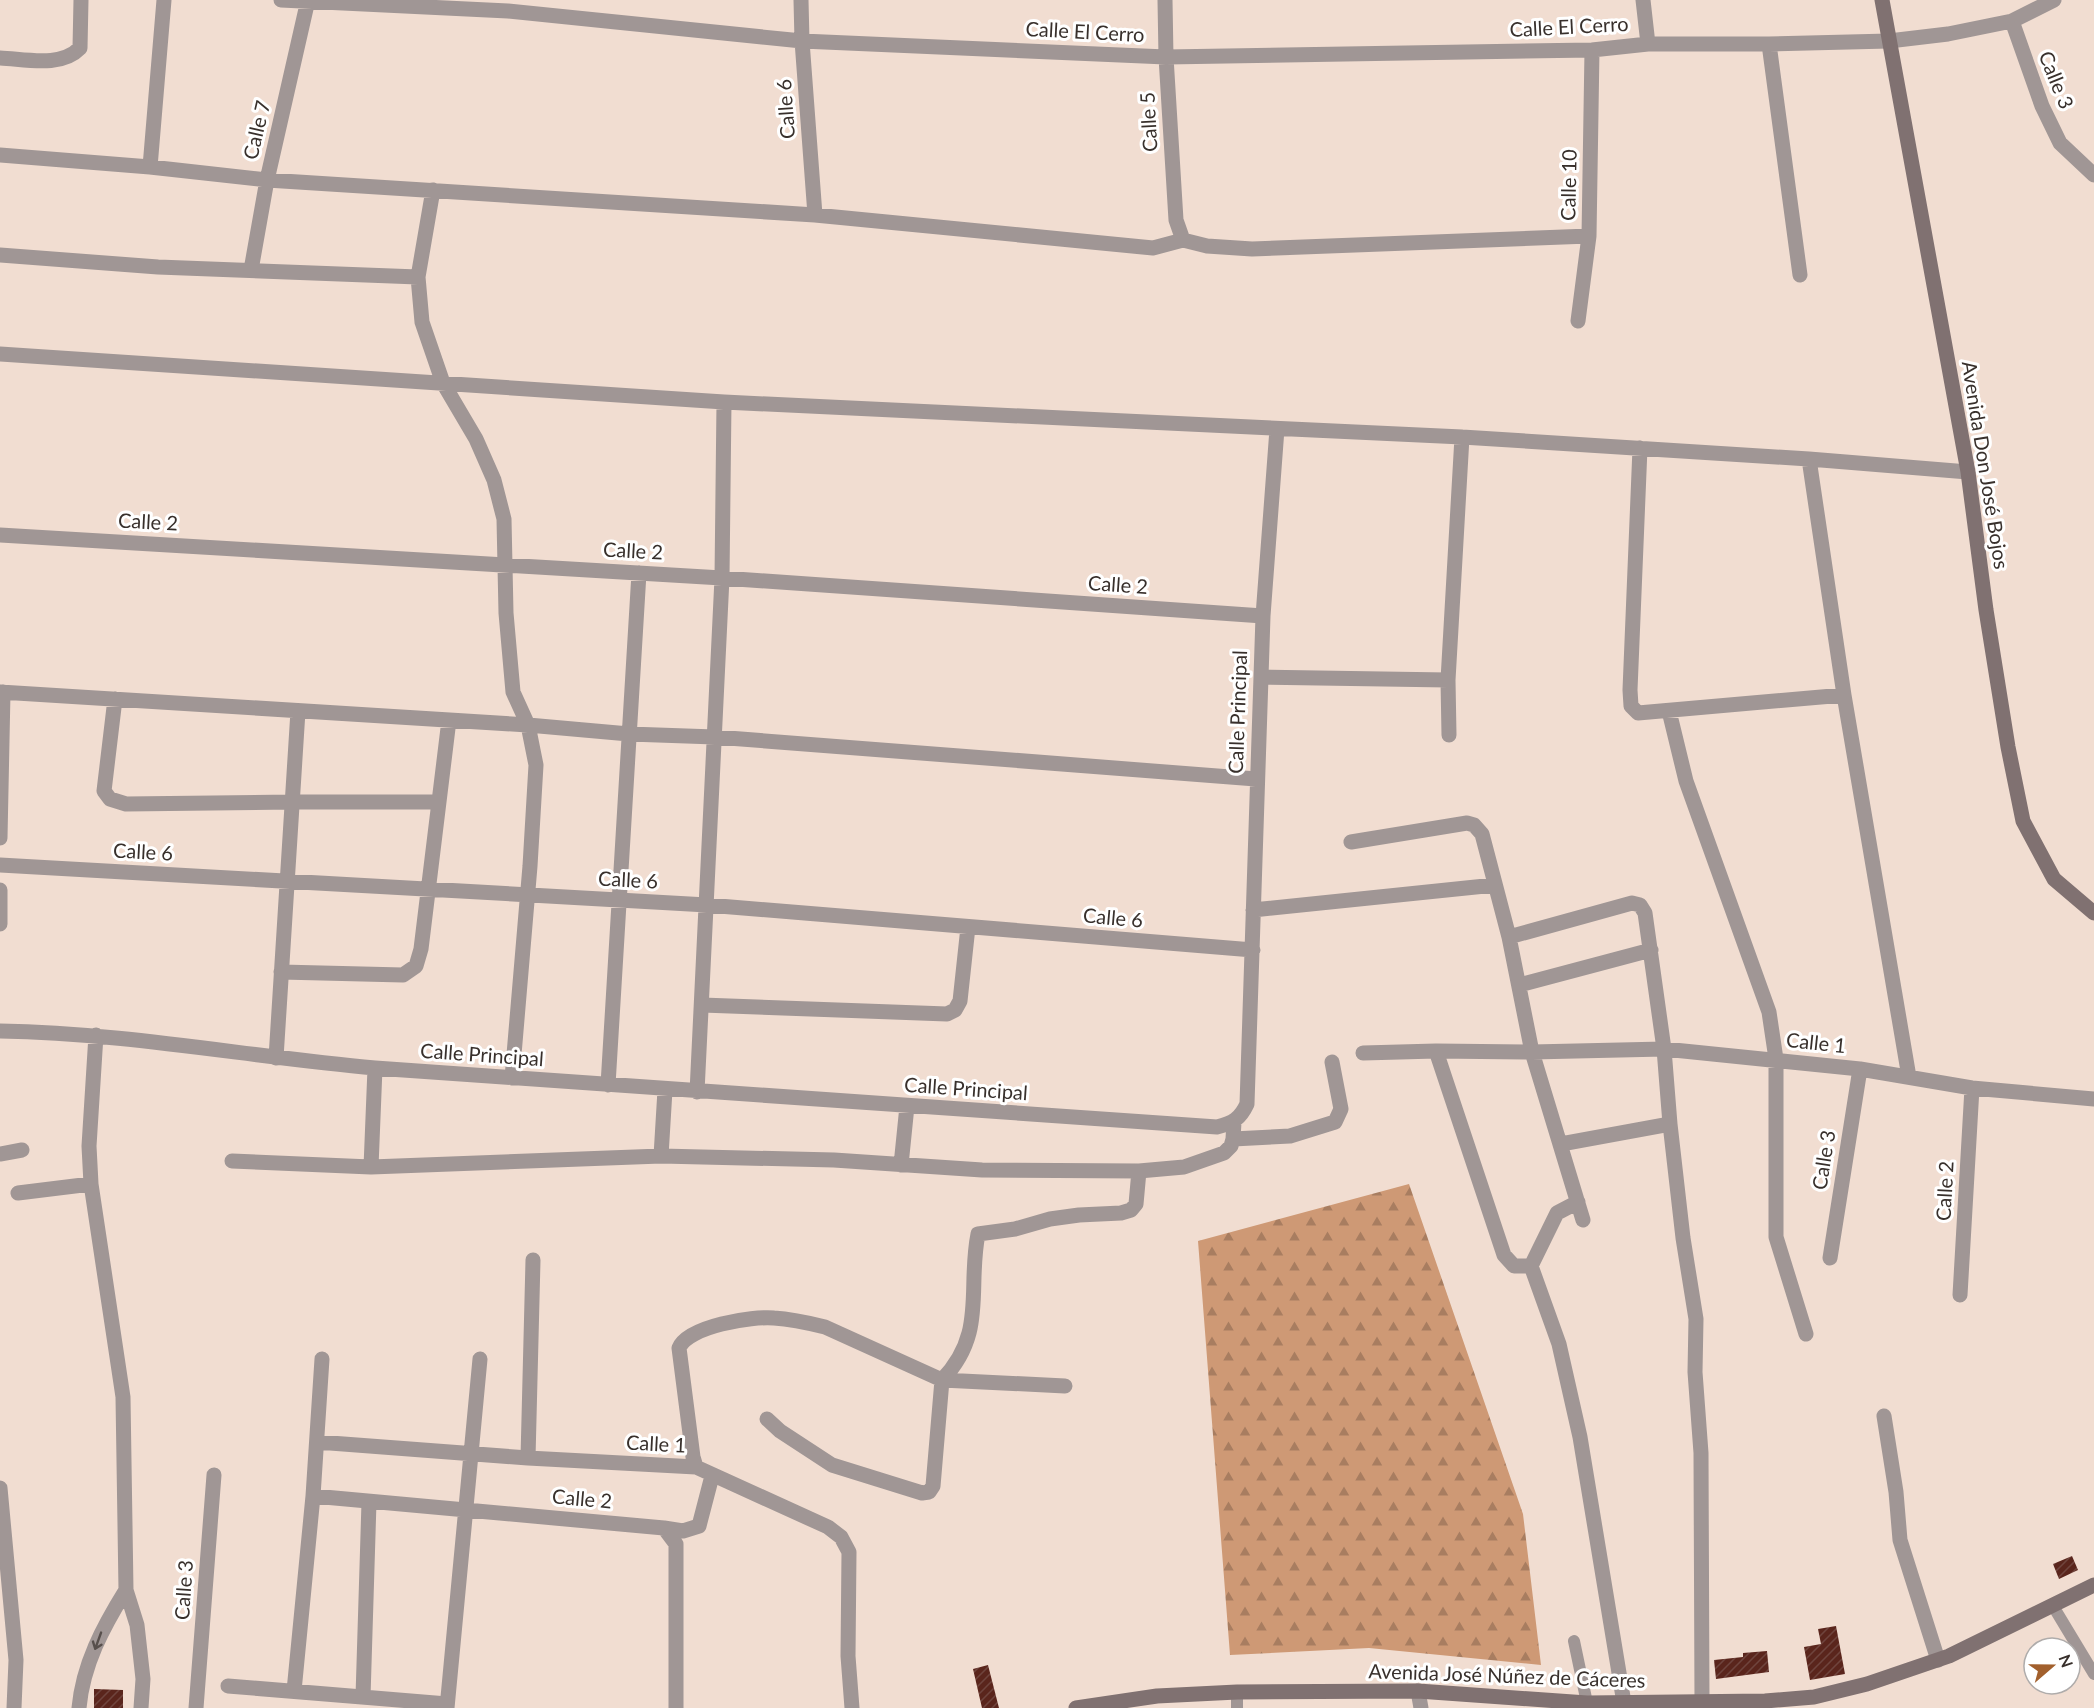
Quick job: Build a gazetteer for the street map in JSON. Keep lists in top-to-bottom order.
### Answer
{
  "streets": {
    "main road": ["Avenida Don José Bojos", "Avenida José Núñez de Cáceres"],
    "street": [
      "Calle El Cerro",
      "Calle 3",
      "Calle 6",
      "Calle 5",
      "Calle 7",
      "Calle 10",
      "Calle 2",
      "Calle Principal",
      "Calle 1"
    ]
  },
  "crossings": [
    ["Calle El Cerro", "Calle 6"],
    ["Calle El Cerro", "Calle 5"],
    ["Calle El Cerro", "Calle 7"],
    ["Calle El Cerro", "Calle 10"],
    ["Calle El Cerro", "Avenida Don José Bojos"],
    ["Calle 3", "Calle 1"],
    ["Calle 6", "Calle Principal"],
    ["Calle 2", "Calle Principal"],
    ["Calle 2", "Calle 1"]
  ],
  "north": "right"
}
